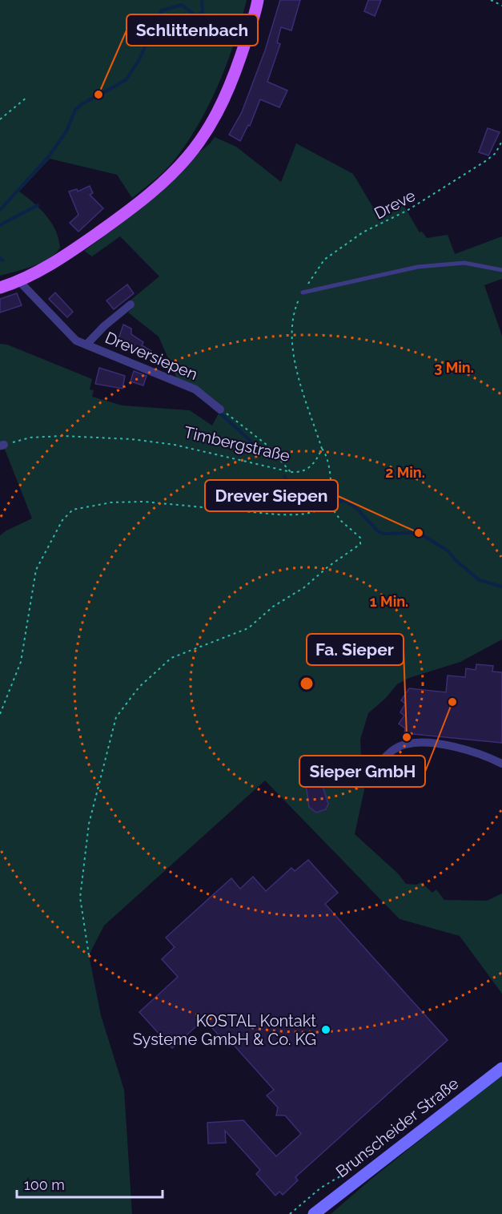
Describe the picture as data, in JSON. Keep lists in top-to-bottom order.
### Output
{
  "streets": {
    "main road": ["Brunscheider Straße"],
    "street": ["Dreversiepen"],
    "path": ["Dreve", "Timbergstraße"]
  },
  "places": [
    "Schlittenbach",
    "Drever Siepen",
    "Sieper GmbH",
    "Fa. Sieper",
    "KOSTAL Kontakt Systeme GmbH & Co. KG"
  ],
  "scale_bar": "100 m",
  "rings": ["3 Min.", "2 Min.", "1 Min."]
}
